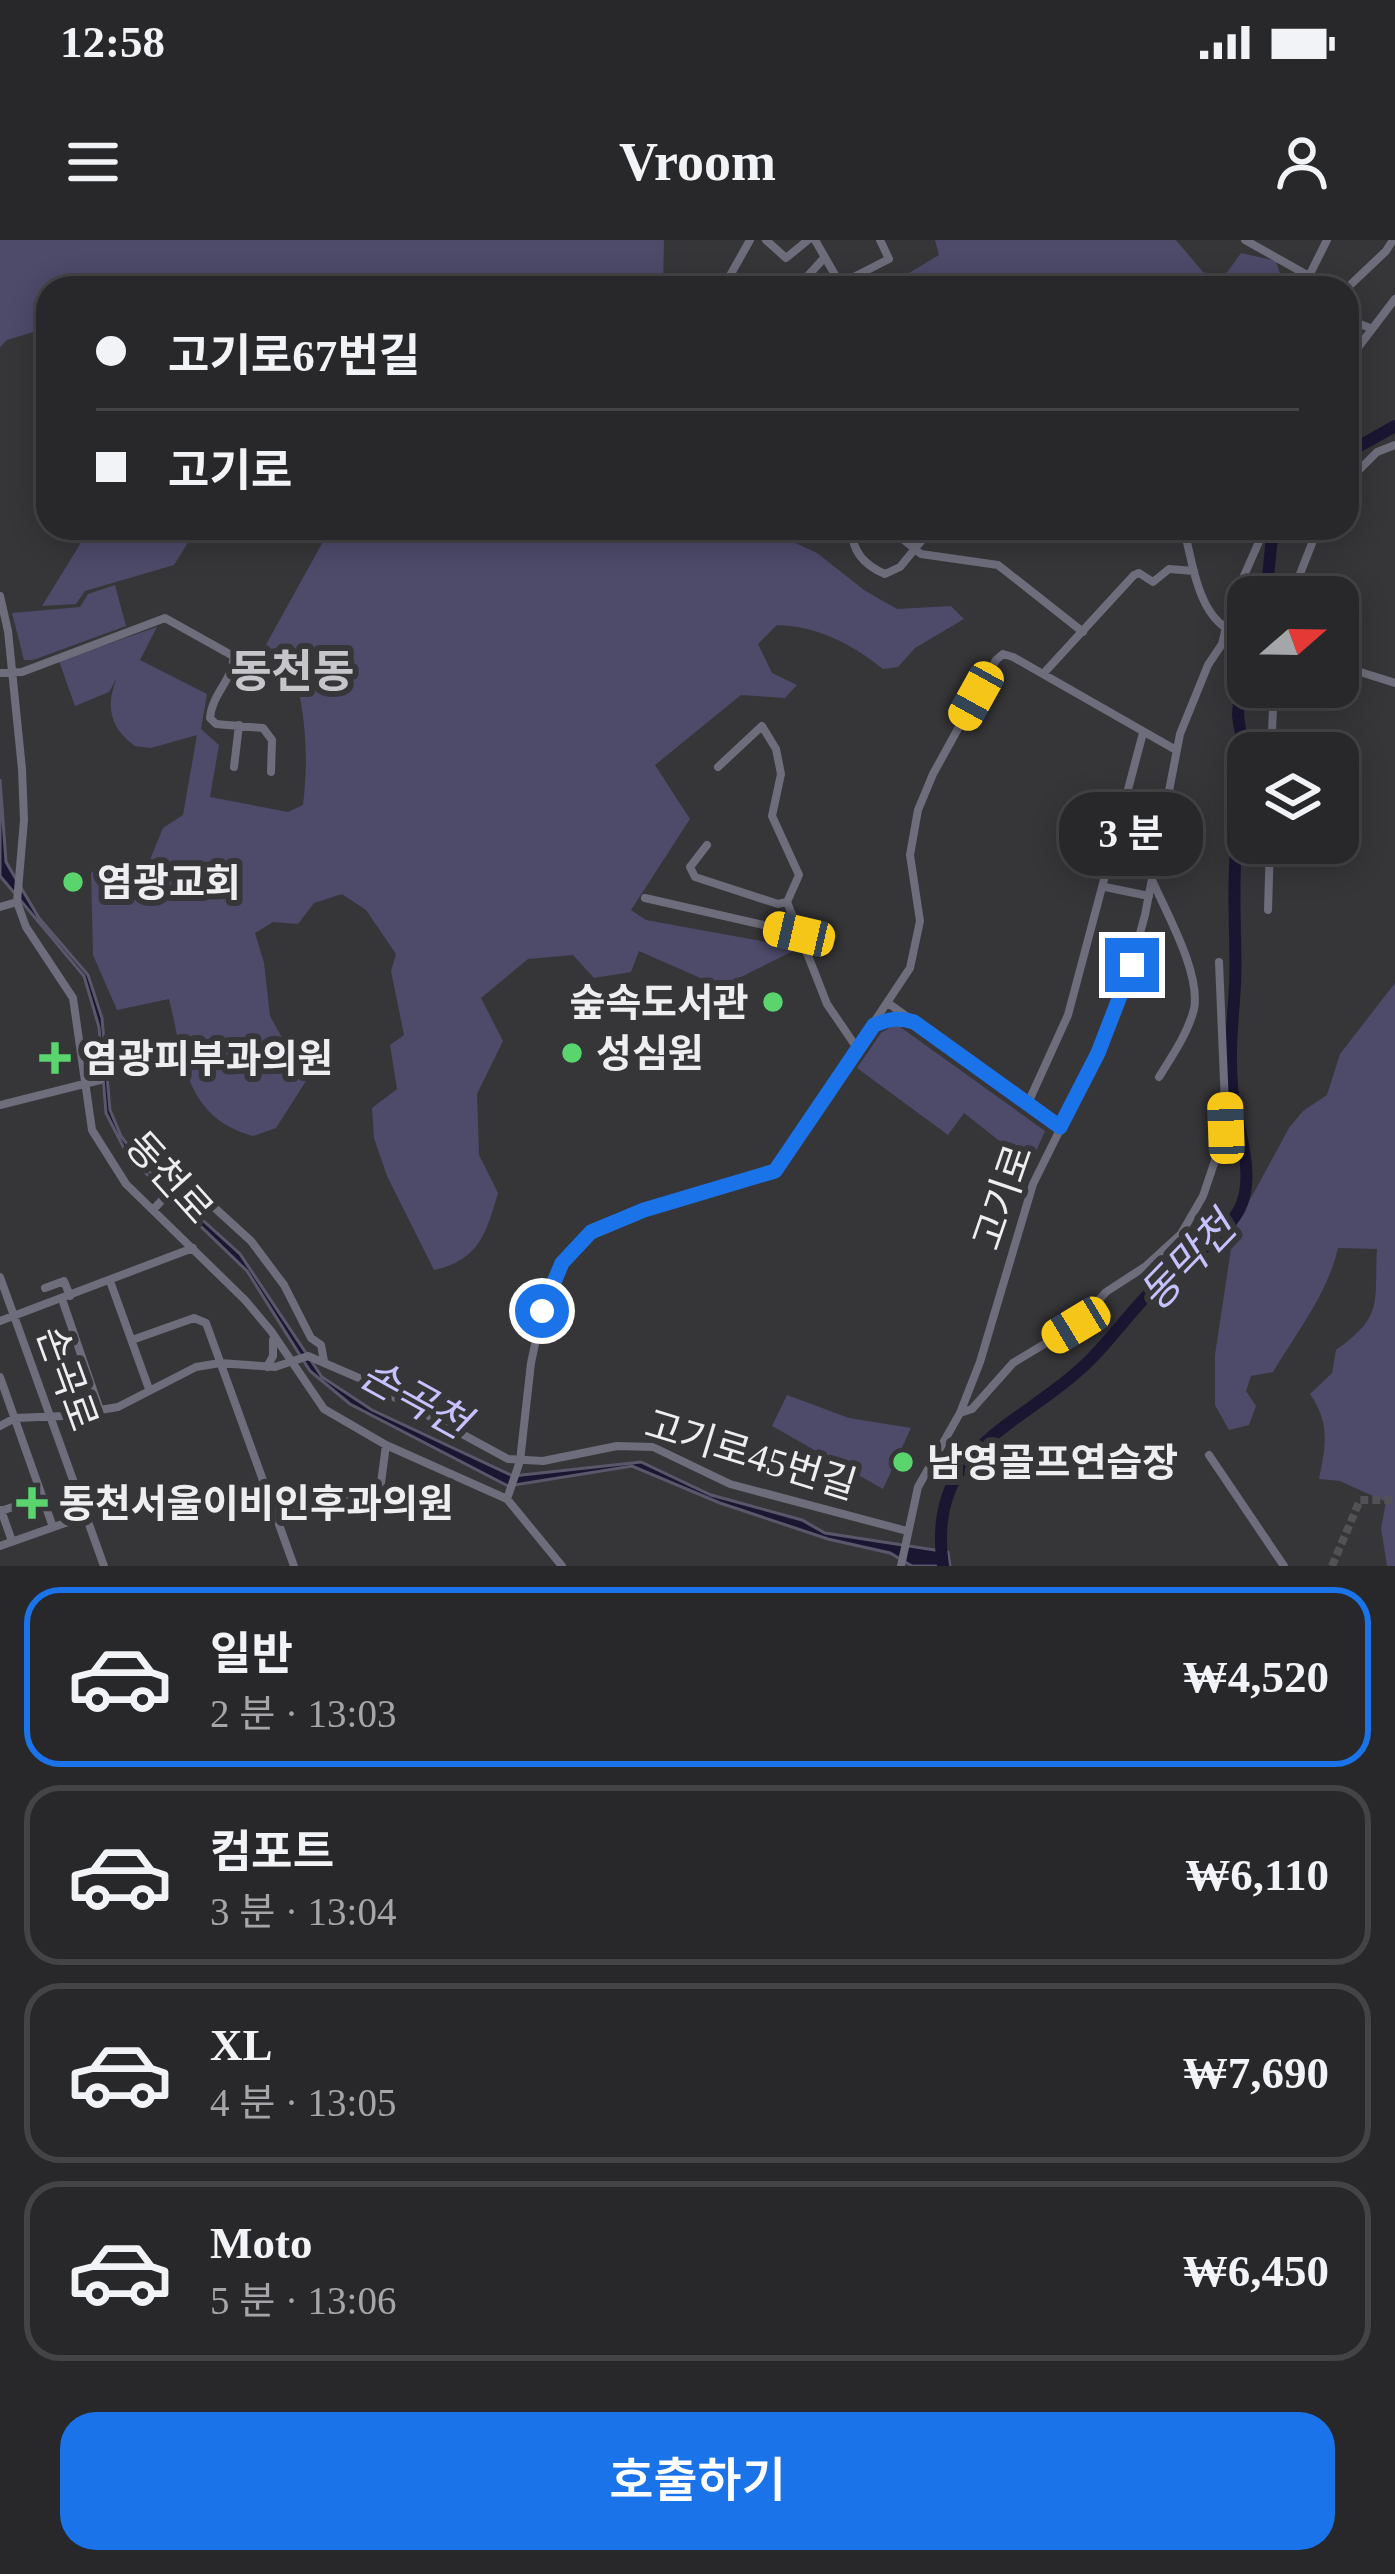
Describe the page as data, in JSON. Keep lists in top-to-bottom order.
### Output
{
  "streets": {
    "street": [
      "동천로",
      "고기로",
      "손곡로",
      "고기로45번길"
    ]
  },
  "crossings": [
    ["고기로", "고기로45번길"]
  ],
  "districts": ["동천동"],
  "water": ["동막천", "손곡천"],
  "places": {
    "other": [
      "염광교회",
      "숲속도서관",
      "성심원",
      "남영골프연습장"
    ],
    "health": ["염광피부과의원", "동천서울이비인후과의원"]
  },
  "north": "right",
  "page": {
    "status": "12:58",
    "header": "Vroom",
    "banner": ["고기로67번길", "고기로"],
    "bubble": "3 분",
    "list": [
      {
        "name": "일반",
        "note": "2 분 · 13:03",
        "value": "₩4,520"
      },
      {
        "name": "컴포트",
        "note": "3 분 · 13:04",
        "value": "₩6,110"
      },
      {
        "name": "XL",
        "note": "4 분 · 13:05",
        "value": "₩7,690"
      },
      {
        "name": "Moto",
        "note": "5 분 · 13:06",
        "value": "₩6,450"
      }
    ],
    "buttons": "호출하기"
  }
}
